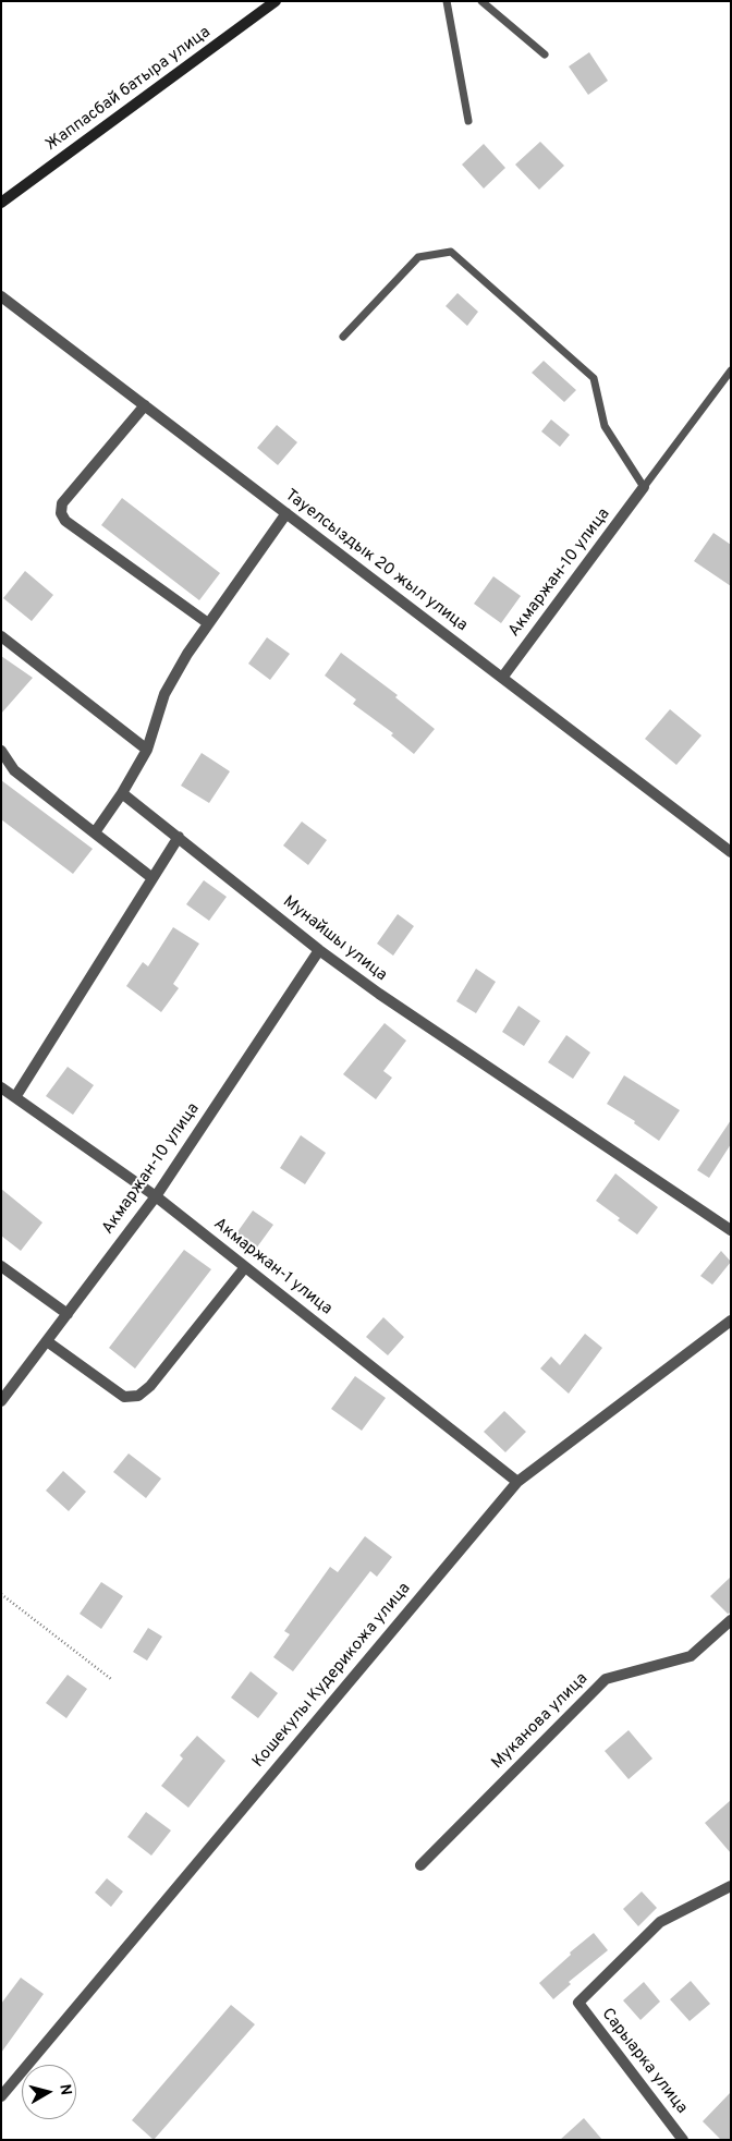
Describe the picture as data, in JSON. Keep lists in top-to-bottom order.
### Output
{
  "streets": {
    "main road": ["Жаппасбай батыра улица"],
    "street": [
      "Тауелсыздык 20 жыл улица",
      "Акмаржан-10 улица",
      "Мунайшы улица",
      "Акмаржан-1 улица",
      "Кошекулы Кудерикожа улица",
      "Муканова улица",
      "Сарыарка улица"
    ]
  },
  "crossings": [
    ["Тауелсыздык 20 жыл улица", "Акмаржан-10 улица"],
    ["Акмаржан-10 улица", "Мунайшы улица"],
    ["Акмаржан-10 улица", "Акмаржан-1 улица"],
    ["Акмаржан-1 улица", "Кошекулы Кудерикожа улица"]
  ],
  "north": "right"
}
